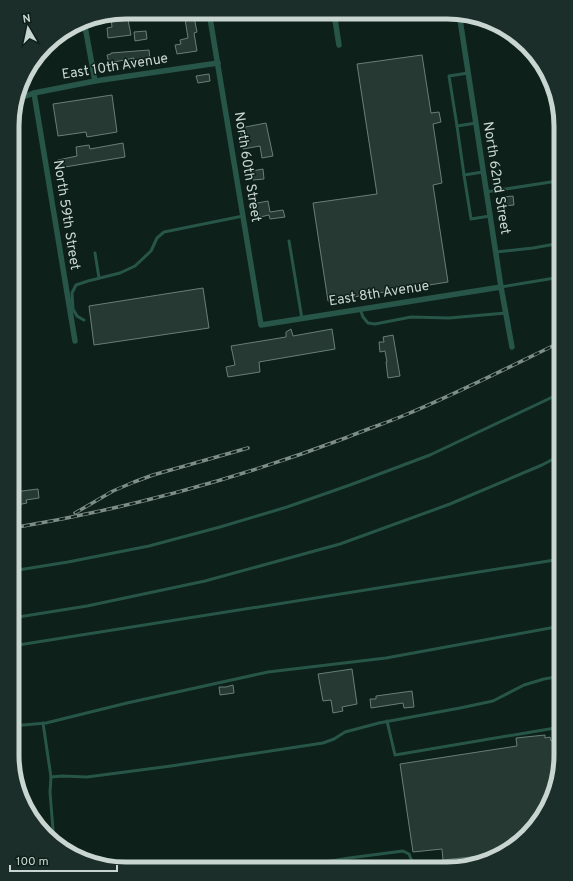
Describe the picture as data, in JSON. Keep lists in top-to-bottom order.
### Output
{
  "streets": {
    "street": [
      "East 10th Avenue",
      "North 60th Street",
      "North 62nd Street",
      "North 59th Street",
      "East 8th Avenue"
    ]
  },
  "crossings": [
    ["East 10th Avenue", "North 60th Street"],
    ["East 10th Avenue", "North 59th Street"],
    ["North 60th Street", "East 8th Avenue"],
    ["North 62nd Street", "East 8th Avenue"]
  ],
  "scale_bar": "100 m",
  "north": "top"
}
